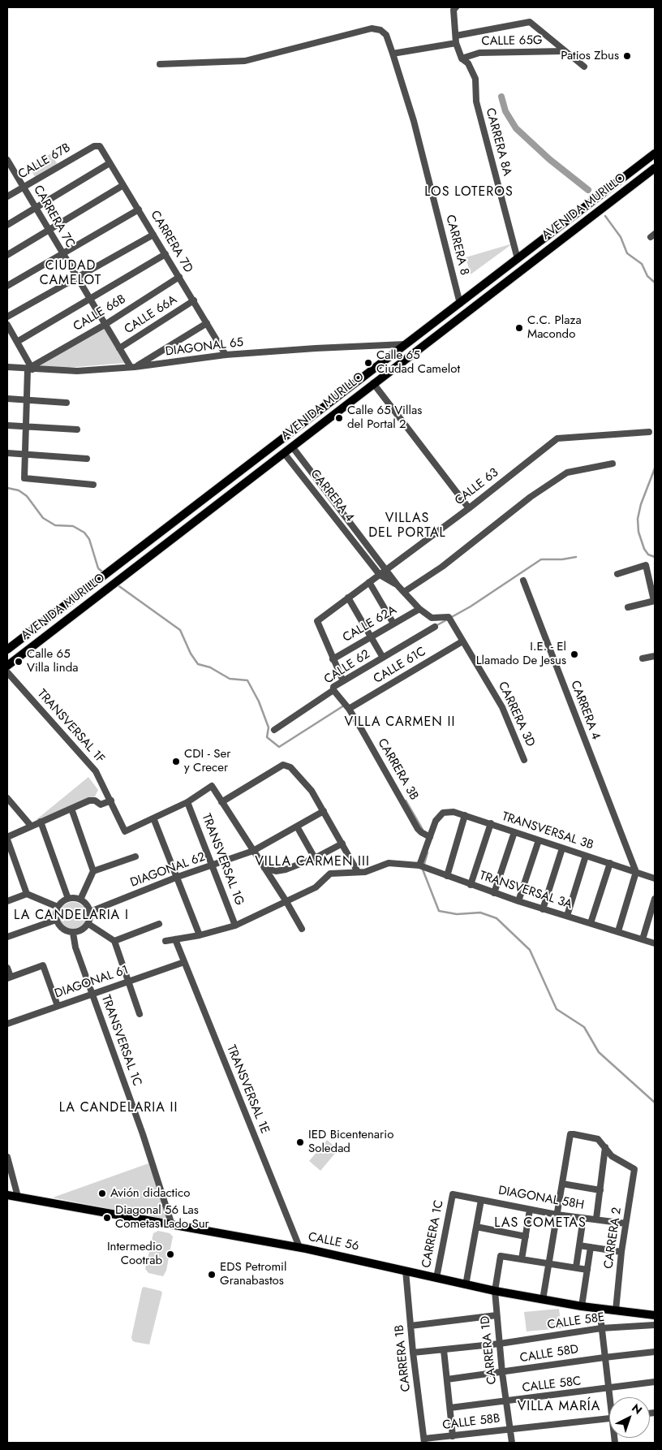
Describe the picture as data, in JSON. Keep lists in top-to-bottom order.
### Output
{
  "streets": {
    "main road": ["AVENIDA MURILLO", "CALLE 56"],
    "street": [
      "CALLE 65G",
      "CARRERA 8A",
      "CALLE 67B",
      "CARRERA 7C",
      "CARRERA 7D",
      "CARRERA 8",
      "CALLE 66B",
      "CALLE 66A",
      "DIAGONAL 65",
      "CALLE 63",
      "CARRERA 4",
      "CALLE 62A",
      "CALLE 61C",
      "CALLE 62",
      "CARRERA 3D",
      "TRANSVERSAL 1F",
      "CARRERA 3B",
      "TRANSVERSAL 3B",
      "TRANSVERSAL 1G",
      "DIAGONAL 62",
      "TRANSVERSAL 3A",
      "DIAGONAL 61",
      "TRANSVERSAL 1C",
      "TRANSVERSAL 1E",
      "DIAGONAL 58H",
      "CARRERA 1C",
      "CARRERA 2",
      "CALLE 58E",
      "CARRERA 1D",
      "CALLE 58D",
      "CARRERA 1B",
      "CALLE 58C",
      "CALLE 58B"
    ]
  },
  "crossings": [
    ["CALLE 65G", "CARRERA 8A"],
    ["CARRERA 8A", "AVENIDA MURILLO"],
    ["CALLE 67B", "CARRERA 7C"],
    ["CALLE 67B", "CARRERA 7D"],
    ["AVENIDA MURILLO", "CARRERA 8"],
    ["AVENIDA MURILLO", "DIAGONAL 65"],
    ["AVENIDA MURILLO", "CARRERA 4"],
    ["CARRERA 7C", "CALLE 66B"],
    ["CARRERA 7C", "CALLE 66A"],
    ["CARRERA 7C", "DIAGONAL 65"],
    ["CARRERA 7D", "CALLE 66B"],
    ["CARRERA 7D", "CALLE 66A"],
    ["CARRERA 7D", "DIAGONAL 65"],
    ["CALLE 66B", "DIAGONAL 65"],
    ["CALLE 63", "CARRERA 4"],
    ["CALLE 63", "CALLE 62A"],
    ["CARRERA 4", "CALLE 62A"],
    ["CARRERA 4", "CARRERA 3D"],
    ["CARRERA 4", "TRANSVERSAL 3B"],
    ["CALLE 61C", "CARRERA 3D"],
    ["CALLE 61C", "CARRERA 3B"],
    ["CALLE 62", "CARRERA 3B"],
    ["CARRERA 3B", "TRANSVERSAL 3B"],
    ["TRANSVERSAL 1G", "DIAGONAL 62"],
    ["DIAGONAL 62", "TRANSVERSAL 1C"],
    ["DIAGONAL 61", "TRANSVERSAL 1C"],
    ["DIAGONAL 61", "TRANSVERSAL 1E"],
    ["TRANSVERSAL 1C", "CALLE 56"],
    ["TRANSVERSAL 1E", "CALLE 56"],
    ["DIAGONAL 58H", "CARRERA 1C"],
    ["DIAGONAL 58H", "CARRERA 2"],
    ["CARRERA 1C", "CALLE 56"],
    ["CARRERA 2", "CALLE 56"],
    ["CALLE 56", "CARRERA 1D"],
    ["CALLE 56", "CARRERA 1B"],
    ["CALLE 58E", "CARRERA 1D"],
    ["CARRERA 1D", "CALLE 58D"],
    ["CARRERA 1D", "CALLE 58C"],
    ["CARRERA 1D", "CALLE 58B"],
    ["CARRERA 1B", "CALLE 58B"]
  ],
  "districts": [
    "LOS LOTEROS",
    "CIUDAD CAMELOT",
    "VILLAS DEL PORTAL",
    "VILLA CARMEN II",
    "VILLA CARMEN III",
    "LA CANDELARIA I",
    "LA CANDELARIA II",
    "LAS COMETAS",
    "VILLA MARÍA"
  ],
  "places": [
    "Patios Zbus",
    "C.C. Plaza Macondo",
    "Calle 65 Ciudad Camelot",
    "Calle 65 Villas del Portal 2",
    "I.E. - El Llamado De Jesus",
    "Calle 65 Villa linda",
    "CDI - Ser y Crecer",
    "IED Bicentenario Soledad",
    "Avión didactico",
    "Diagonal 56 Las Cometas Lado Sur",
    "Intermedio Cootrab",
    "EDS Petromil Granabastos"
  ],
  "north": "top right"
}
